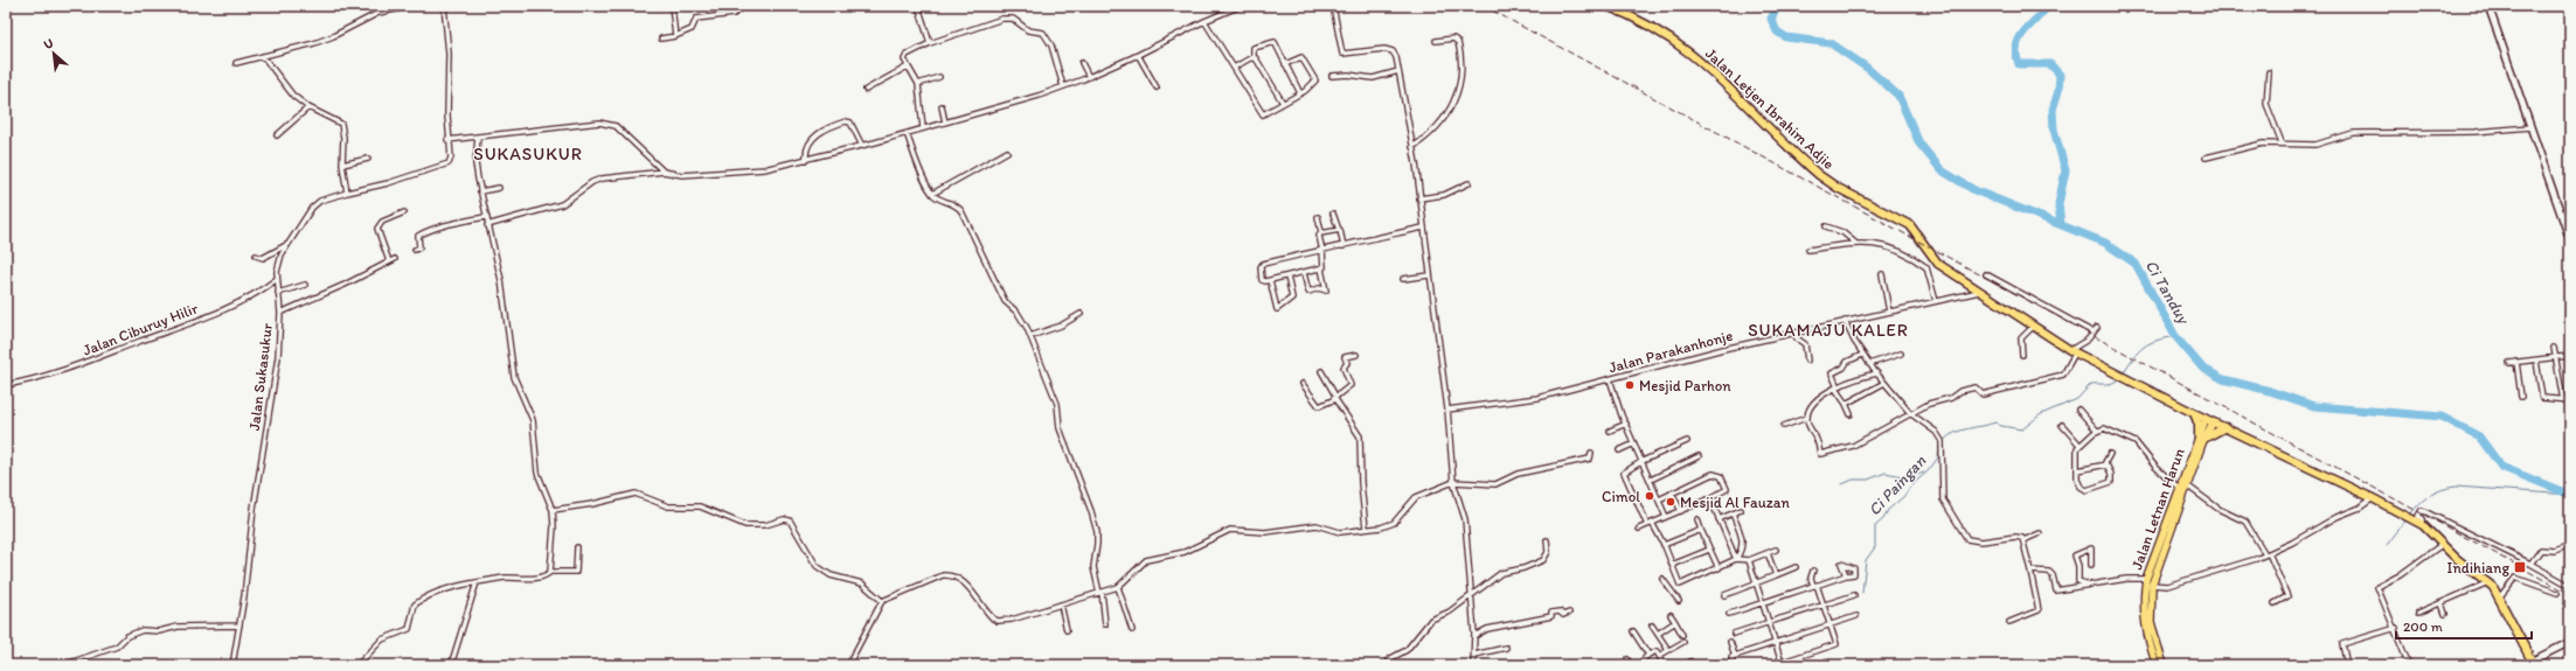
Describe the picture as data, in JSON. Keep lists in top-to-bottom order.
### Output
{
  "streets": {
    "highway": ["Jalan Letjen Ibrahim Adjie"],
    "main road": ["Jalan Letnan Harun"],
    "street": ["Jalan Ciburuy Hilir", "Jalan Parakanhonje", "Jalan Sukasukur"]
  },
  "crossings": [
    ["Jalan Letjen Ibrahim Adjie", "Jalan Parakanhonje"],
    ["Jalan Letjen Ibrahim Adjie", "Jalan Letnan Harun"],
    ["Jalan Ciburuy Hilir", "Jalan Sukasukur"]
  ],
  "districts": ["SUKASUKUR", "SUKAMAJU KALER"],
  "water": ["Ci Tanduy", "Ci Paingan"],
  "places": {
    "other": ["Mesjid Parhon", "Cimol", "Mesjid Al Fauzan"],
    "transit": ["Indihiang"]
  },
  "scale_bar": "200 m",
  "north": "top left"
}
